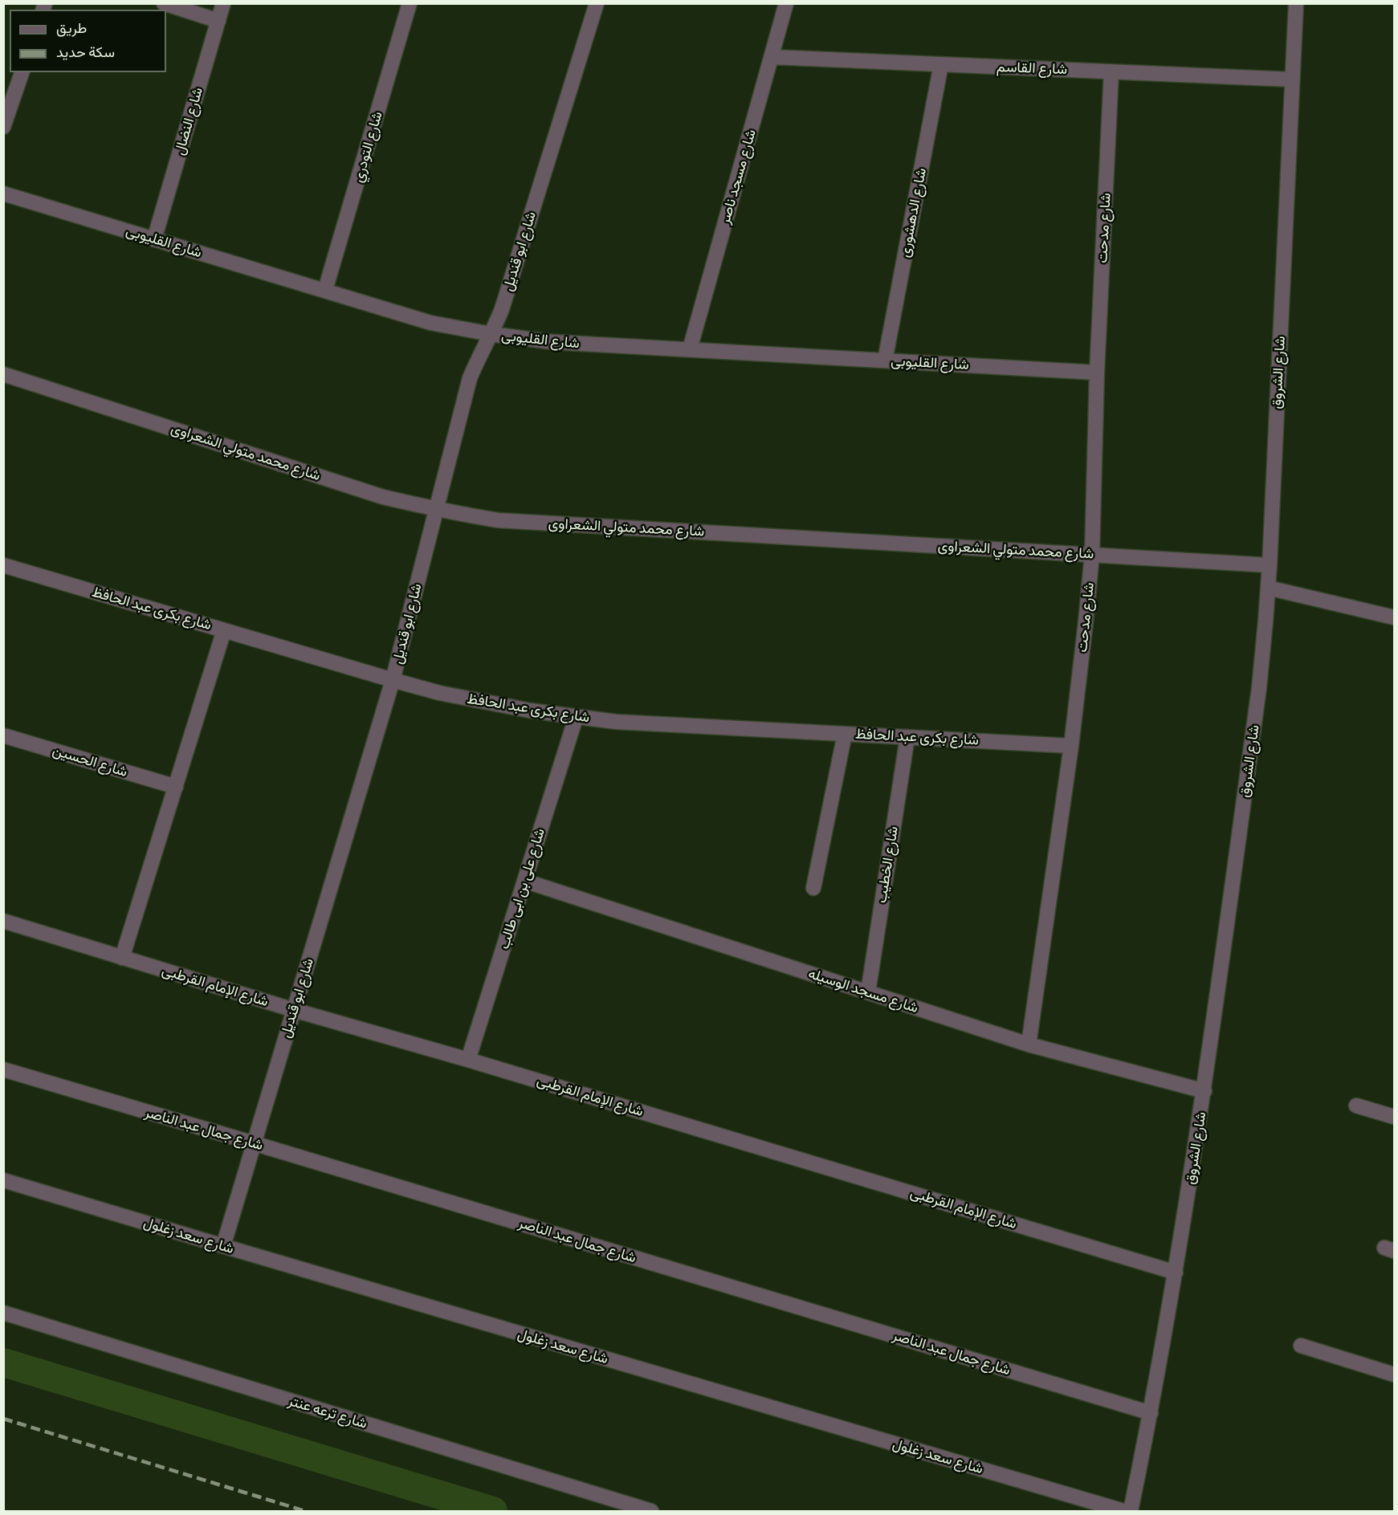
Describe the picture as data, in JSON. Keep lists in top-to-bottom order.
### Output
{
  "streets": {
    "street": [
      "شارع القاسم",
      "شارع النضال",
      "شارع التودري",
      "شارع مسجد ناصر",
      "شارع الدهشورى",
      "شارع مدحت",
      "شارع القليوبى",
      "شارع ابو قنديل",
      "شارع الشروق",
      "شارع محمد متولي الشعراوى",
      "شارع بكرى عبد الحافظ",
      "شارع الحسين",
      "شارع الخطيب",
      "شارع على بن ابى طالب",
      "شارع الإمام القرطبى",
      "شارع مسجد الوسيله",
      "شارع جمال عبد الناصر",
      "شارع سعد زغلول",
      "شارع ترعه عنتر"
    ]
  },
  "crossings": [
    ["شارع القاسم", "شارع مسجد ناصر"],
    ["شارع القاسم", "شارع الدهشورى"],
    ["شارع القاسم", "شارع مدحت"],
    ["شارع القاسم", "شارع الشروق"],
    ["شارع النضال", "شارع القليوبى"],
    ["شارع التودري", "شارع القليوبى"],
    ["شارع مسجد ناصر", "شارع القليوبى"],
    ["شارع الدهشورى", "شارع القليوبى"],
    ["شارع مدحت", "شارع القليوبى"],
    ["شارع مدحت", "شارع محمد متولي الشعراوى"],
    ["شارع مدحت", "شارع بكرى عبد الحافظ"],
    ["شارع مدحت", "شارع مسجد الوسيله"],
    ["شارع القليوبى", "شارع ابو قنديل"],
    ["شارع ابو قنديل", "شارع محمد متولي الشعراوى"],
    ["شارع ابو قنديل", "شارع بكرى عبد الحافظ"],
    ["شارع ابو قنديل", "شارع الإمام القرطبى"],
    ["شارع ابو قنديل", "شارع جمال عبد الناصر"],
    ["شارع ابو قنديل", "شارع سعد زغلول"],
    ["شارع الشروق", "شارع محمد متولي الشعراوى"],
    ["شارع الشروق", "شارع الإمام القرطبى"],
    ["شارع الشروق", "شارع مسجد الوسيله"],
    ["شارع الشروق", "شارع جمال عبد الناصر"],
    ["شارع بكرى عبد الحافظ", "شارع الخطيب"],
    ["شارع بكرى عبد الحافظ", "شارع على بن ابى طالب"],
    ["شارع الخطيب", "شارع مسجد الوسيله"],
    ["شارع على بن ابى طالب", "شارع الإمام القرطبى"],
    ["شارع على بن ابى طالب", "شارع مسجد الوسيله"]
  ],
  "legend": ["طريق", "سكة حديد"]
}
